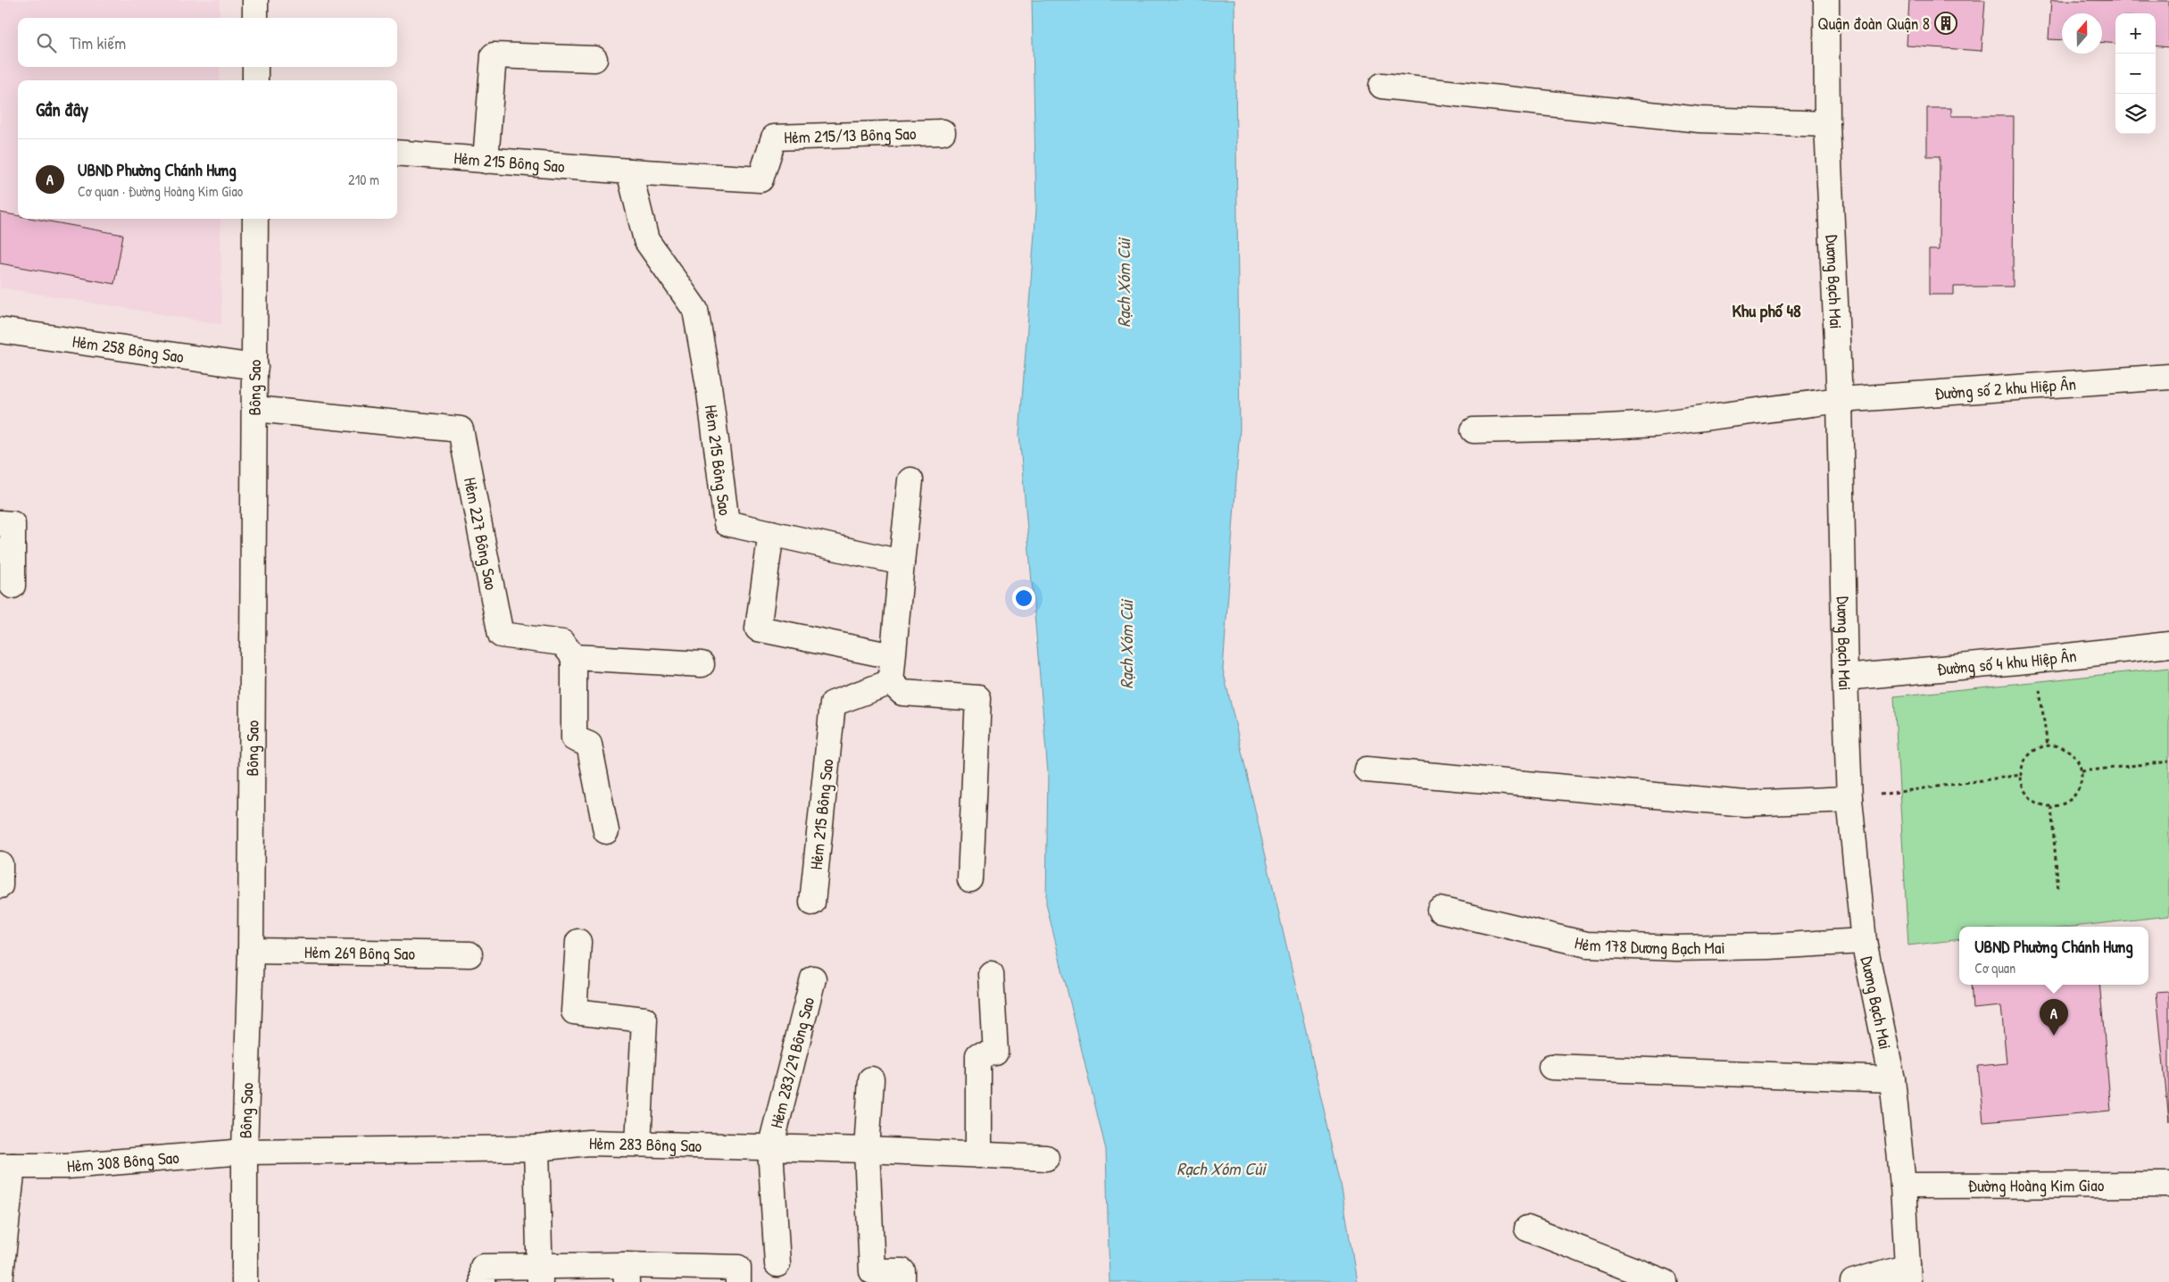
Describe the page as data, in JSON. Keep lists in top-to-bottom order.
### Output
{
  "streets": {
    "street": [
      "Hẻm 215/13 Bông Sao",
      "Hẻm 215 Bông Sao",
      "Dương Bạch Mai",
      "Hẻm 258 Bông Sao",
      "Bông Sao",
      "Đường số 2 khu Hiệp Ân",
      "Hẻm 227 Bông Sao",
      "Đường số 4 khu Hiệp Ân",
      "Hẻm 178 Dương Bạch Mai",
      "Hẻm 269 Bông Sao",
      "Hẻm 283/29 Bông Sao",
      "Hẻm 283 Bông Sao",
      "Hẻm 308 Bông Sao",
      "Đường Hoàng Kim Giao"
    ]
  },
  "crossings": [
    ["Hẻm 215/13 Bông Sao", "Hẻm 215 Bông Sao"],
    ["Dương Bạch Mai", "Đường số 2 khu Hiệp Ân"],
    ["Dương Bạch Mai", "Đường số 4 khu Hiệp Ân"],
    ["Dương Bạch Mai", "Hẻm 178 Dương Bạch Mai"],
    ["Dương Bạch Mai", "Đường Hoàng Kim Giao"],
    ["Hẻm 258 Bông Sao", "Bông Sao"],
    ["Bông Sao", "Hẻm 227 Bông Sao"],
    ["Bông Sao", "Hẻm 269 Bông Sao"],
    ["Bông Sao", "Hẻm 283 Bông Sao"],
    ["Bông Sao", "Hẻm 308 Bông Sao"],
    ["Hẻm 283/29 Bông Sao", "Hẻm 283 Bông Sao"],
    ["Hẻm 283 Bông Sao", "Hẻm 308 Bông Sao"]
  ],
  "districts": ["Khu phố 48"],
  "water": ["Rạch Xóm Củi"],
  "places": {
    "building": ["Quận đoàn Quận 8"]
  },
  "north": "top",
  "page": {
    "map_buttons": ["+", "−"],
    "search": "Tìm kiếm",
    "heading": "Gần đây",
    "list": [
      {
        "mark": "A",
        "name": "UBND Phường Chánh Hưng",
        "note": "Cơ quan · Đường Hoàng Kim Giao",
        "value": "210 m"
      }
    ],
    "popup": ["UBND Phường Chánh Hưng", "Cơ quan"],
    "pins": "A"
  }
}
